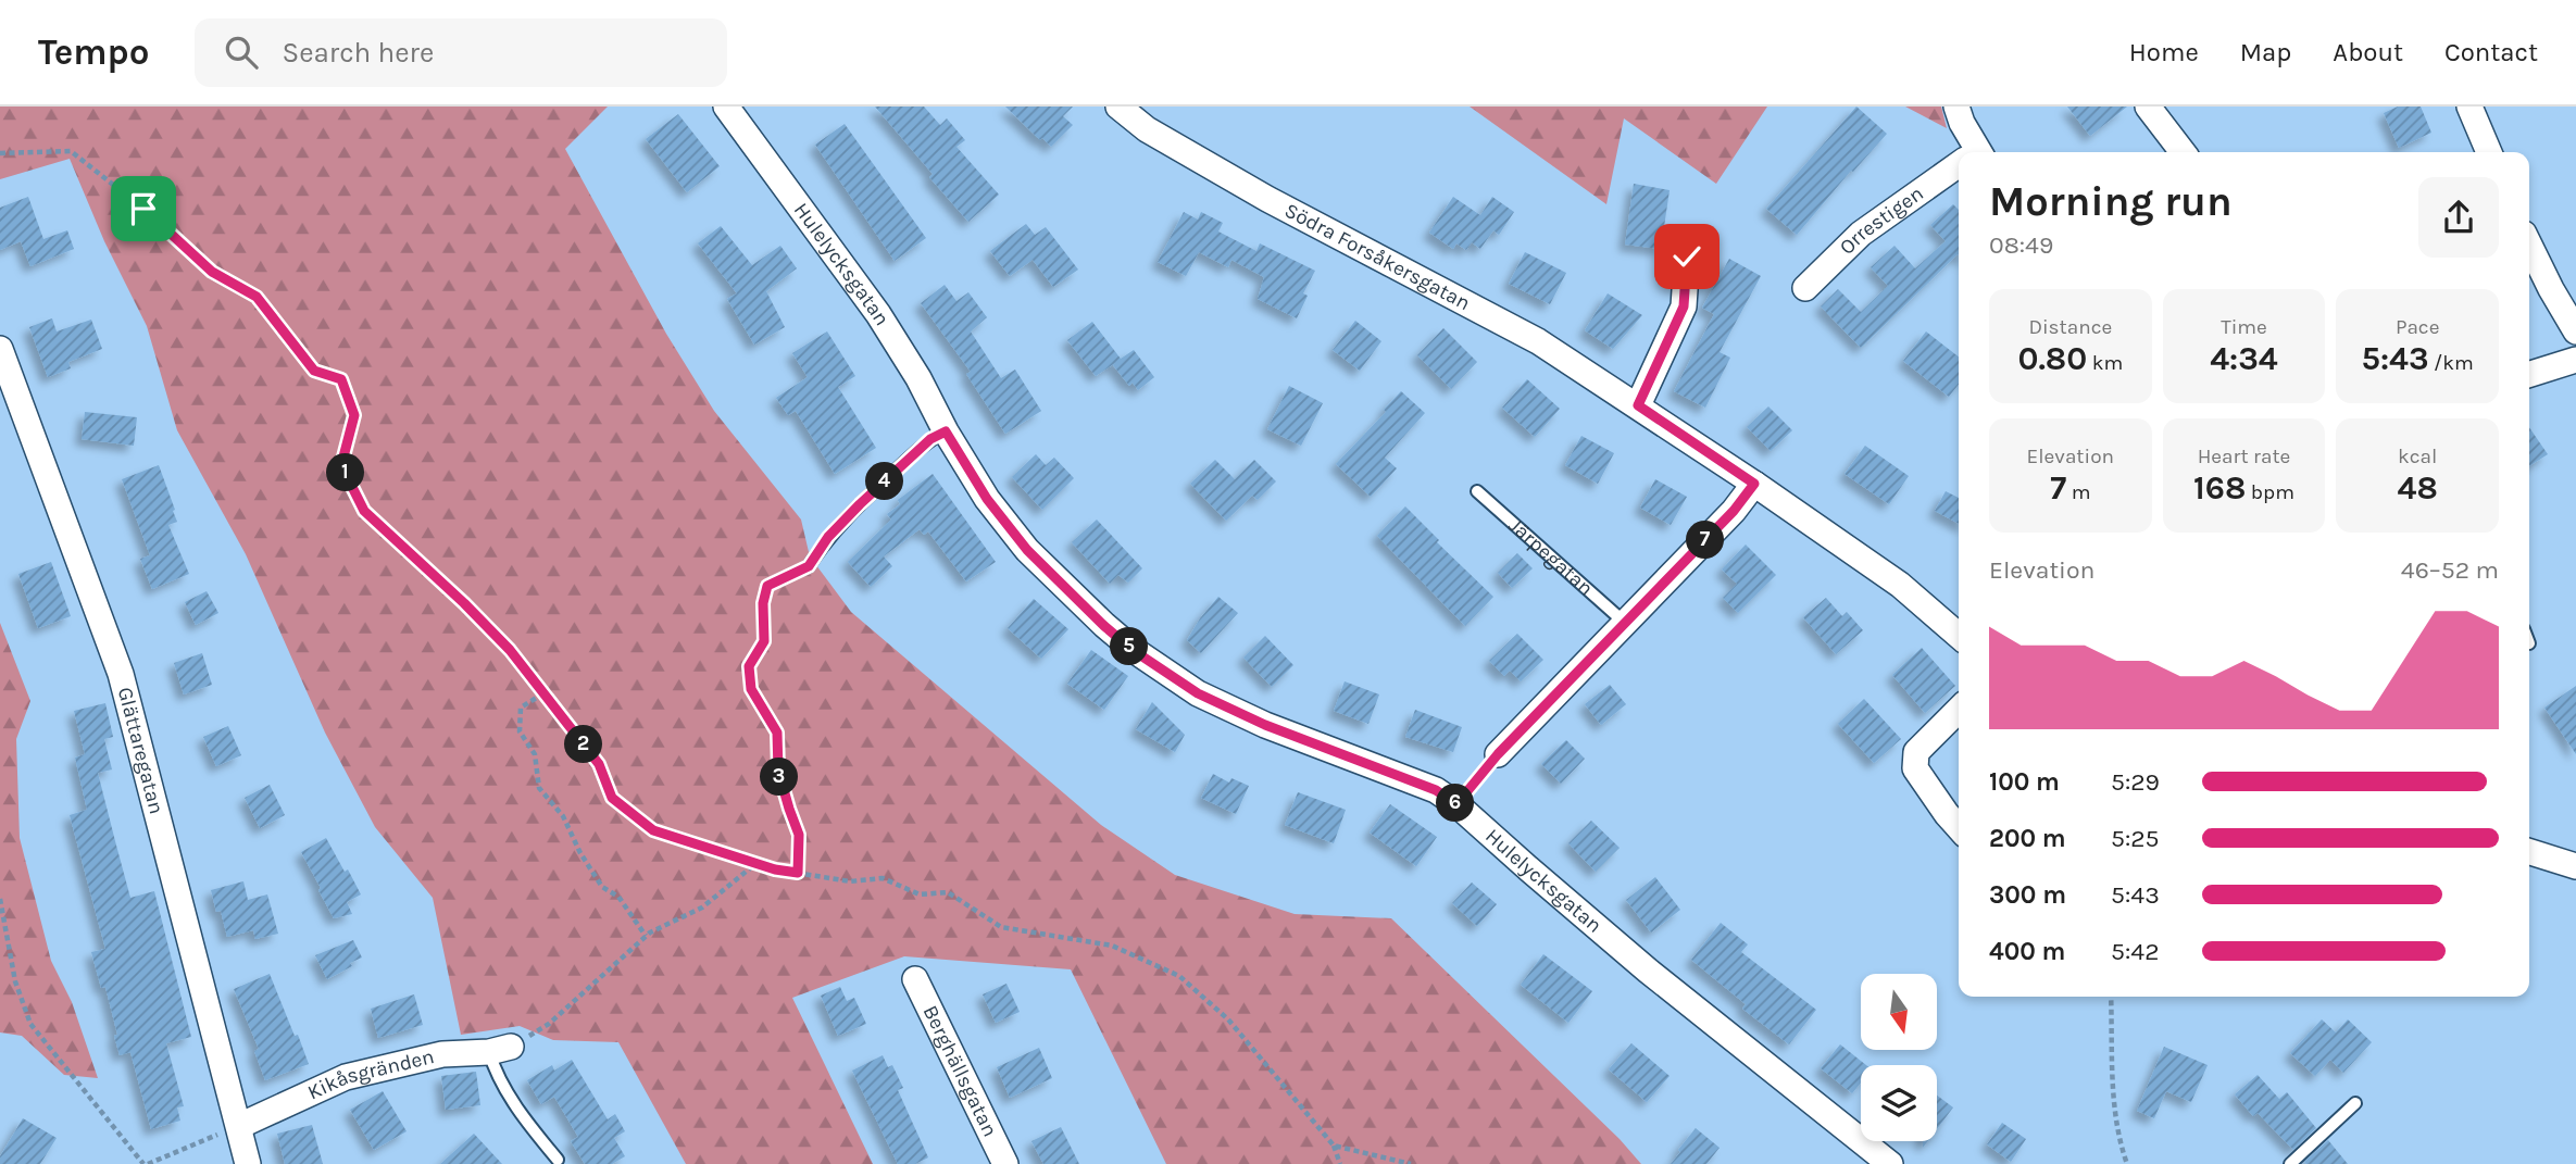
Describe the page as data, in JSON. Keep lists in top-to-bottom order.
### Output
{
  "streets": {
    "street": [
      "Orrestigen",
      "Södra Forsåkersgatan",
      "Hulelycksgatan",
      "Glättaregatan",
      "Berghällsgatan",
      "Kikåsgränden"
    ],
    "lane": ["Järpegatan"]
  },
  "crossings": [
    ["Glättaregatan", "Kikåsgränden"]
  ],
  "north": "bottom",
  "page": {
    "header": "Tempo",
    "search": "Search here",
    "nav": [
      "Home",
      "Map",
      "About",
      "Contact"
    ],
    "heading": ["Morning run", "08:49"],
    "stats": [
      ["Distance", "0.80 km"],
      ["Time", "4:34"],
      ["Pace", "5:43 /km"],
      ["Elevation", "7 m"],
      ["Heart rate", "168 bpm"],
      ["kcal", "48"]
    ],
    "pins": [
      "1",
      "4",
      "7",
      "5",
      "2",
      "3",
      "6"
    ],
    "chart": ["Elevation", "46–52 m"],
    "list": [
      {
        "name": "100 m",
        "note": "5:29"
      },
      {
        "name": "200 m",
        "note": "5:25"
      },
      {
        "name": "300 m",
        "note": "5:43"
      },
      {
        "name": "400 m",
        "note": "5:42"
      }
    ]
  }
}
